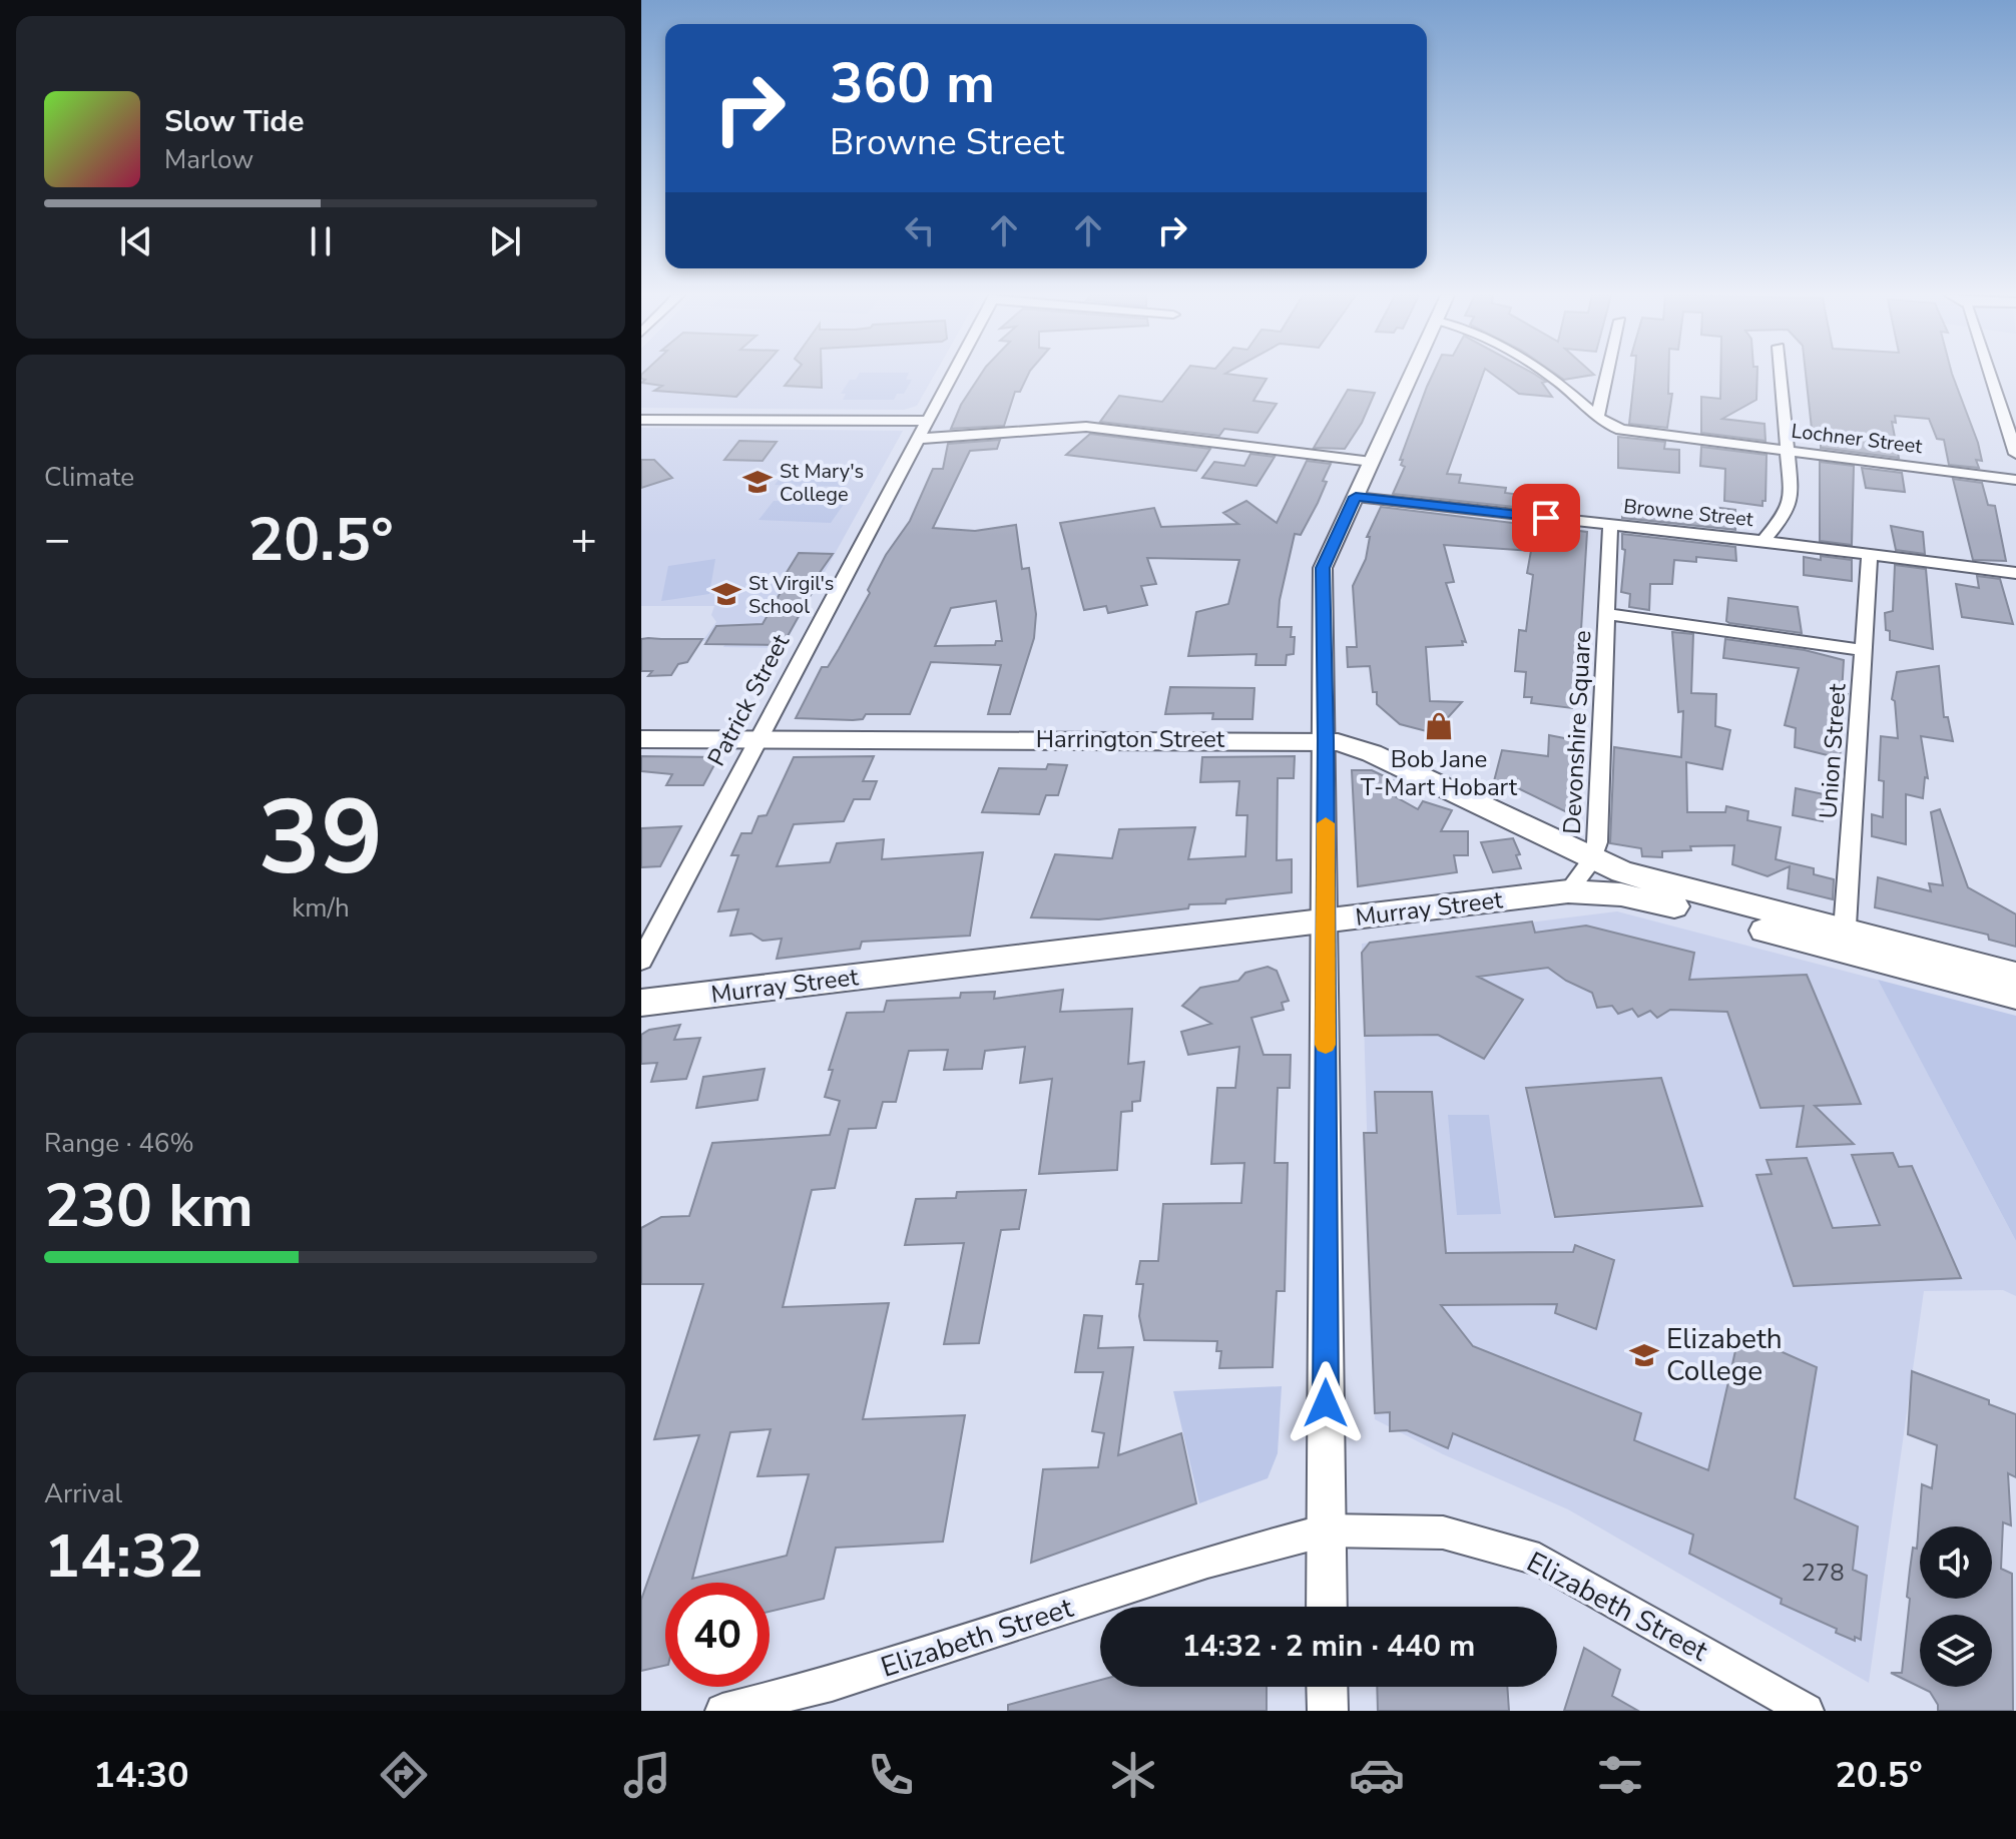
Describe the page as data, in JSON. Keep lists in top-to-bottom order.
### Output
{
  "streets": {
    "main road": ["Harrington Street", "Murray Street"],
    "street": [
      "Lochner Street",
      "Browne Street",
      "Patrick Street",
      "Devonshire Square",
      "Union Street",
      "Elizabeth Street"
    ]
  },
  "crossings": [
    ["Browne Street", "Devonshire Square"],
    ["Browne Street", "Union Street"],
    ["Patrick Street", "Harrington Street"],
    ["Devonshire Square", "Harrington Street"],
    ["Devonshire Square", "Union Street"],
    ["Devonshire Square", "Murray Street"],
    ["Harrington Street", "Murray Street"],
    ["Union Street", "Murray Street"]
  ],
  "places": {
    "school or university": ["St Mary's College", "St Virgil's School", "Elizabeth College"],
    "shop": ["Bob Jane T-Mart Hobart"]
  },
  "house_numbers": ["278"],
  "page": {
    "turn": ["360 m", "Browne Street"],
    "song": ["Slow Tide", "Marlow"],
    "tile": [
      "Climate",
      ["39", "km/h"],
      ["Range · 46%", "230 km"],
      ["Arrival", "14:32"]
    ],
    "heat": ["−", "20.5°", "+"],
    "limit": "40",
    "trip": "14:32 · 2 min · 440 m",
    "tabs": ["14:30", "20.5°"]
  }
}
